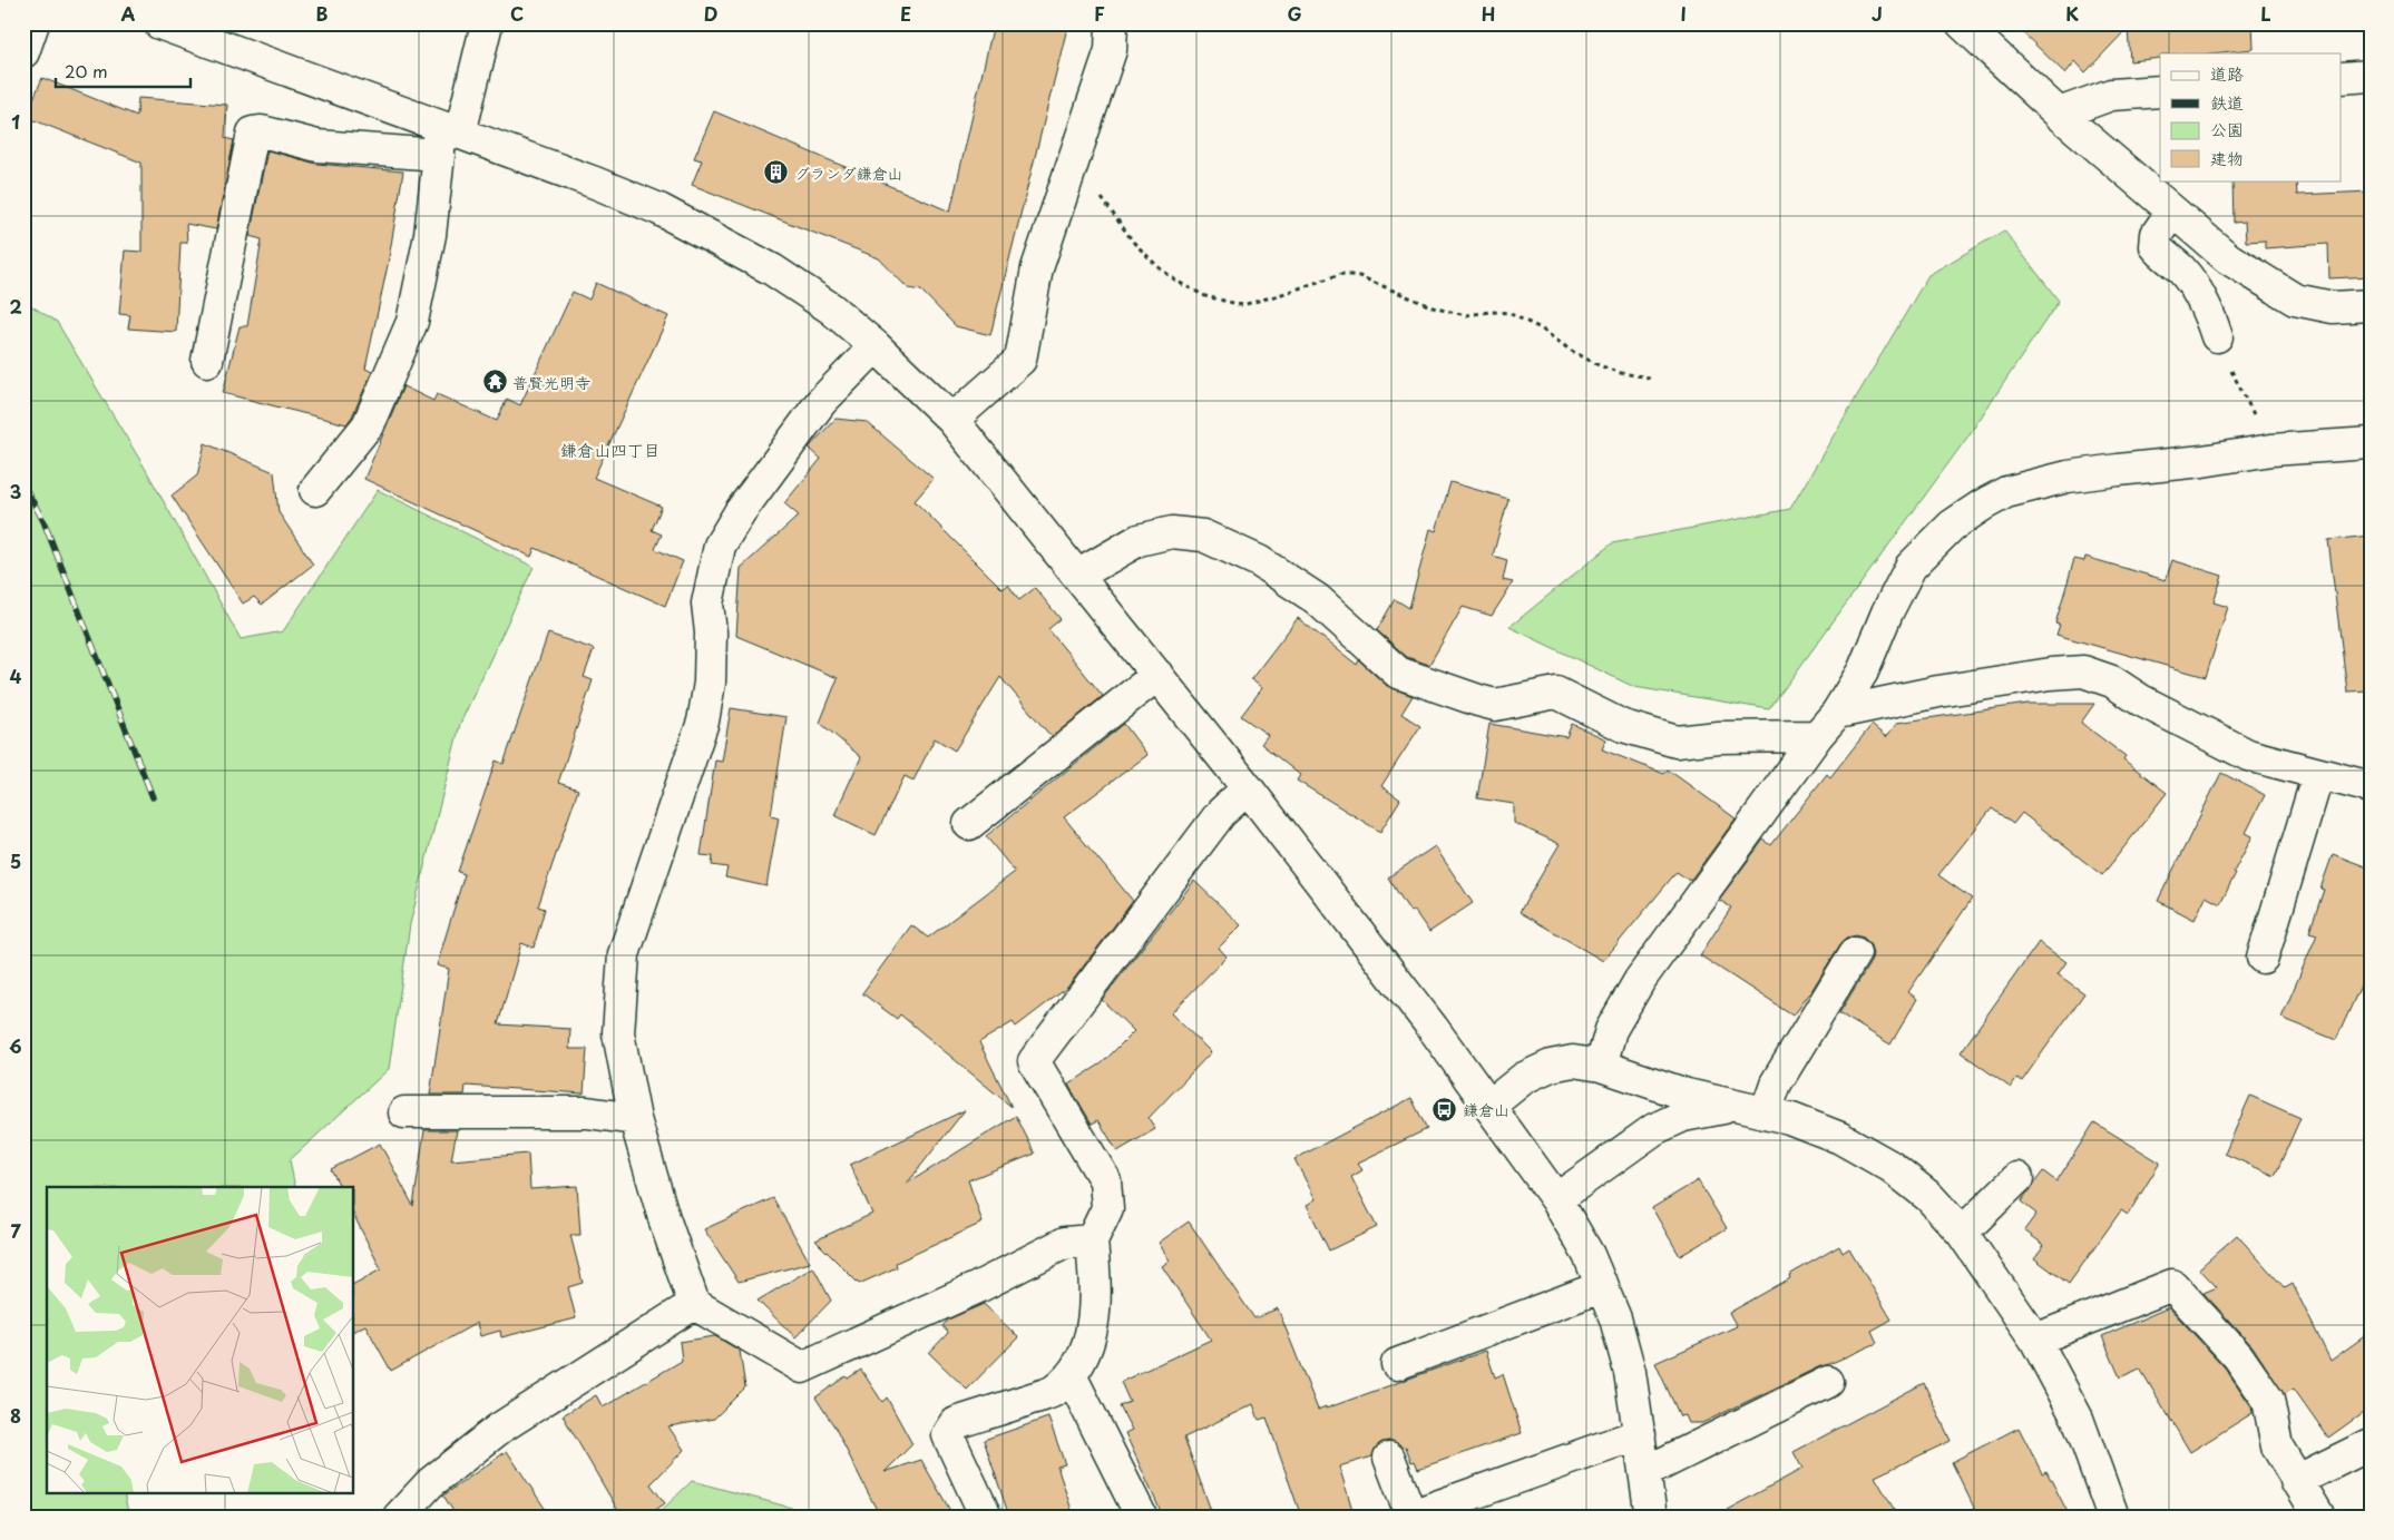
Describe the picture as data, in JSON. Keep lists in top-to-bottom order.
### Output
{
  "districts": ["鎌倉山四丁目"],
  "places": {
    "building": ["グランダ鎌倉山"],
    "temple": ["普賢光明寺"],
    "bus stop": ["鎌倉山"]
  },
  "legend": [
    "道路",
    "鉄道",
    "公園",
    "建物"
  ],
  "scale_bar": "20 m",
  "grid": {
    "columns": [
      "A",
      "B",
      "C",
      "D",
      "E",
      "F",
      "G",
      "H",
      "I",
      "J",
      "K",
      "L"
    ],
    "rows": [
      "1",
      "2",
      "3",
      "4",
      "5",
      "6",
      "7",
      "8"
    ]
  }
}
